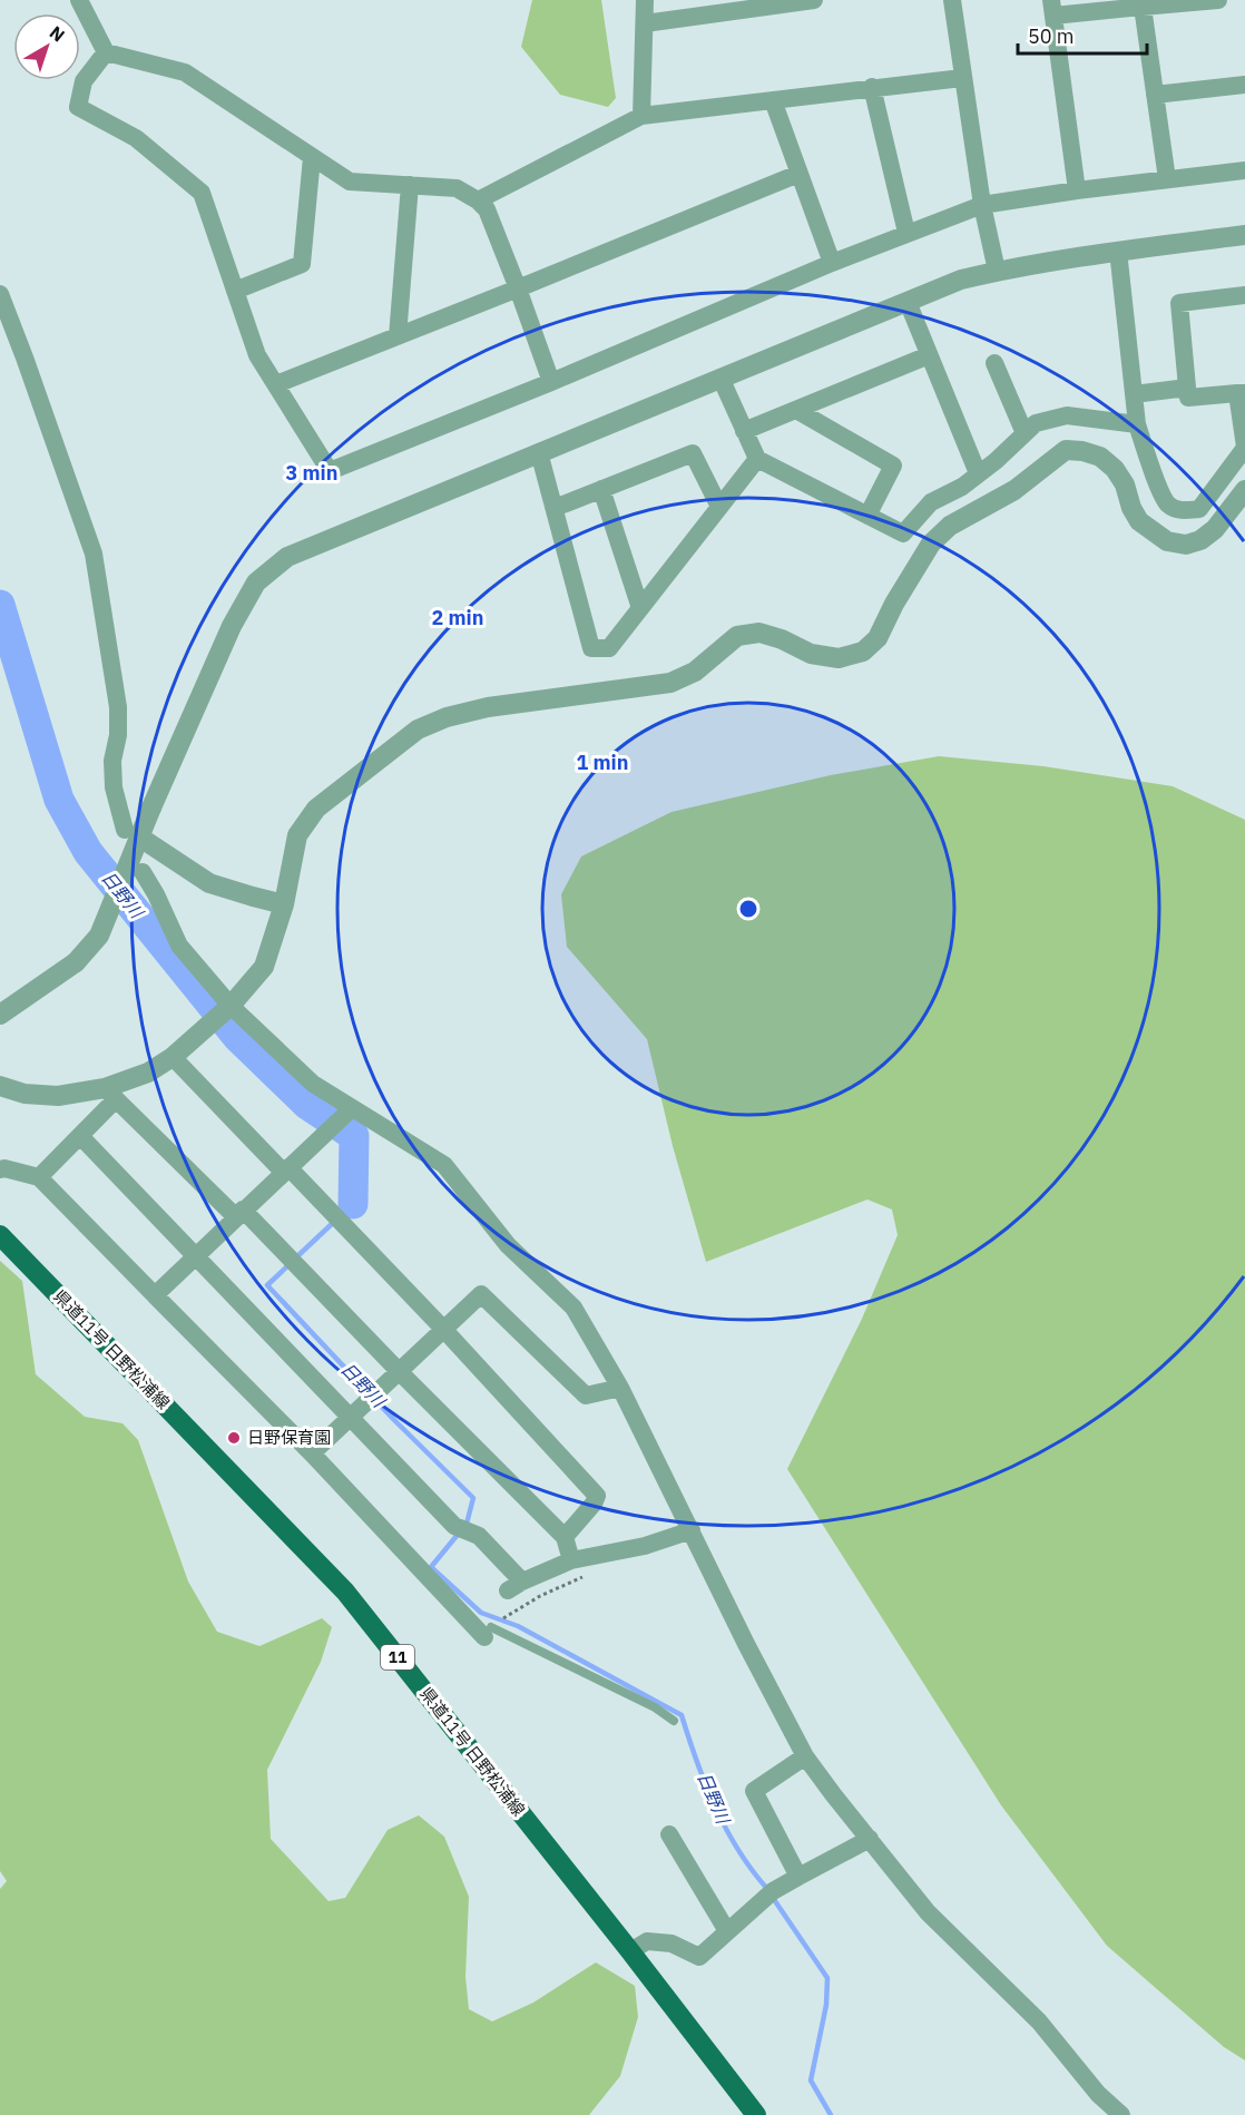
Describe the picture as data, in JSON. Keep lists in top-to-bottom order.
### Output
{
  "streets": {
    "main road": ["県道11号 日野松浦線", "11"]
  },
  "water": ["日野川"],
  "places": ["日野保育園"],
  "scale_bar": "50 m",
  "north": "top right",
  "rings": ["3 min", "2 min", "1 min"]
}
